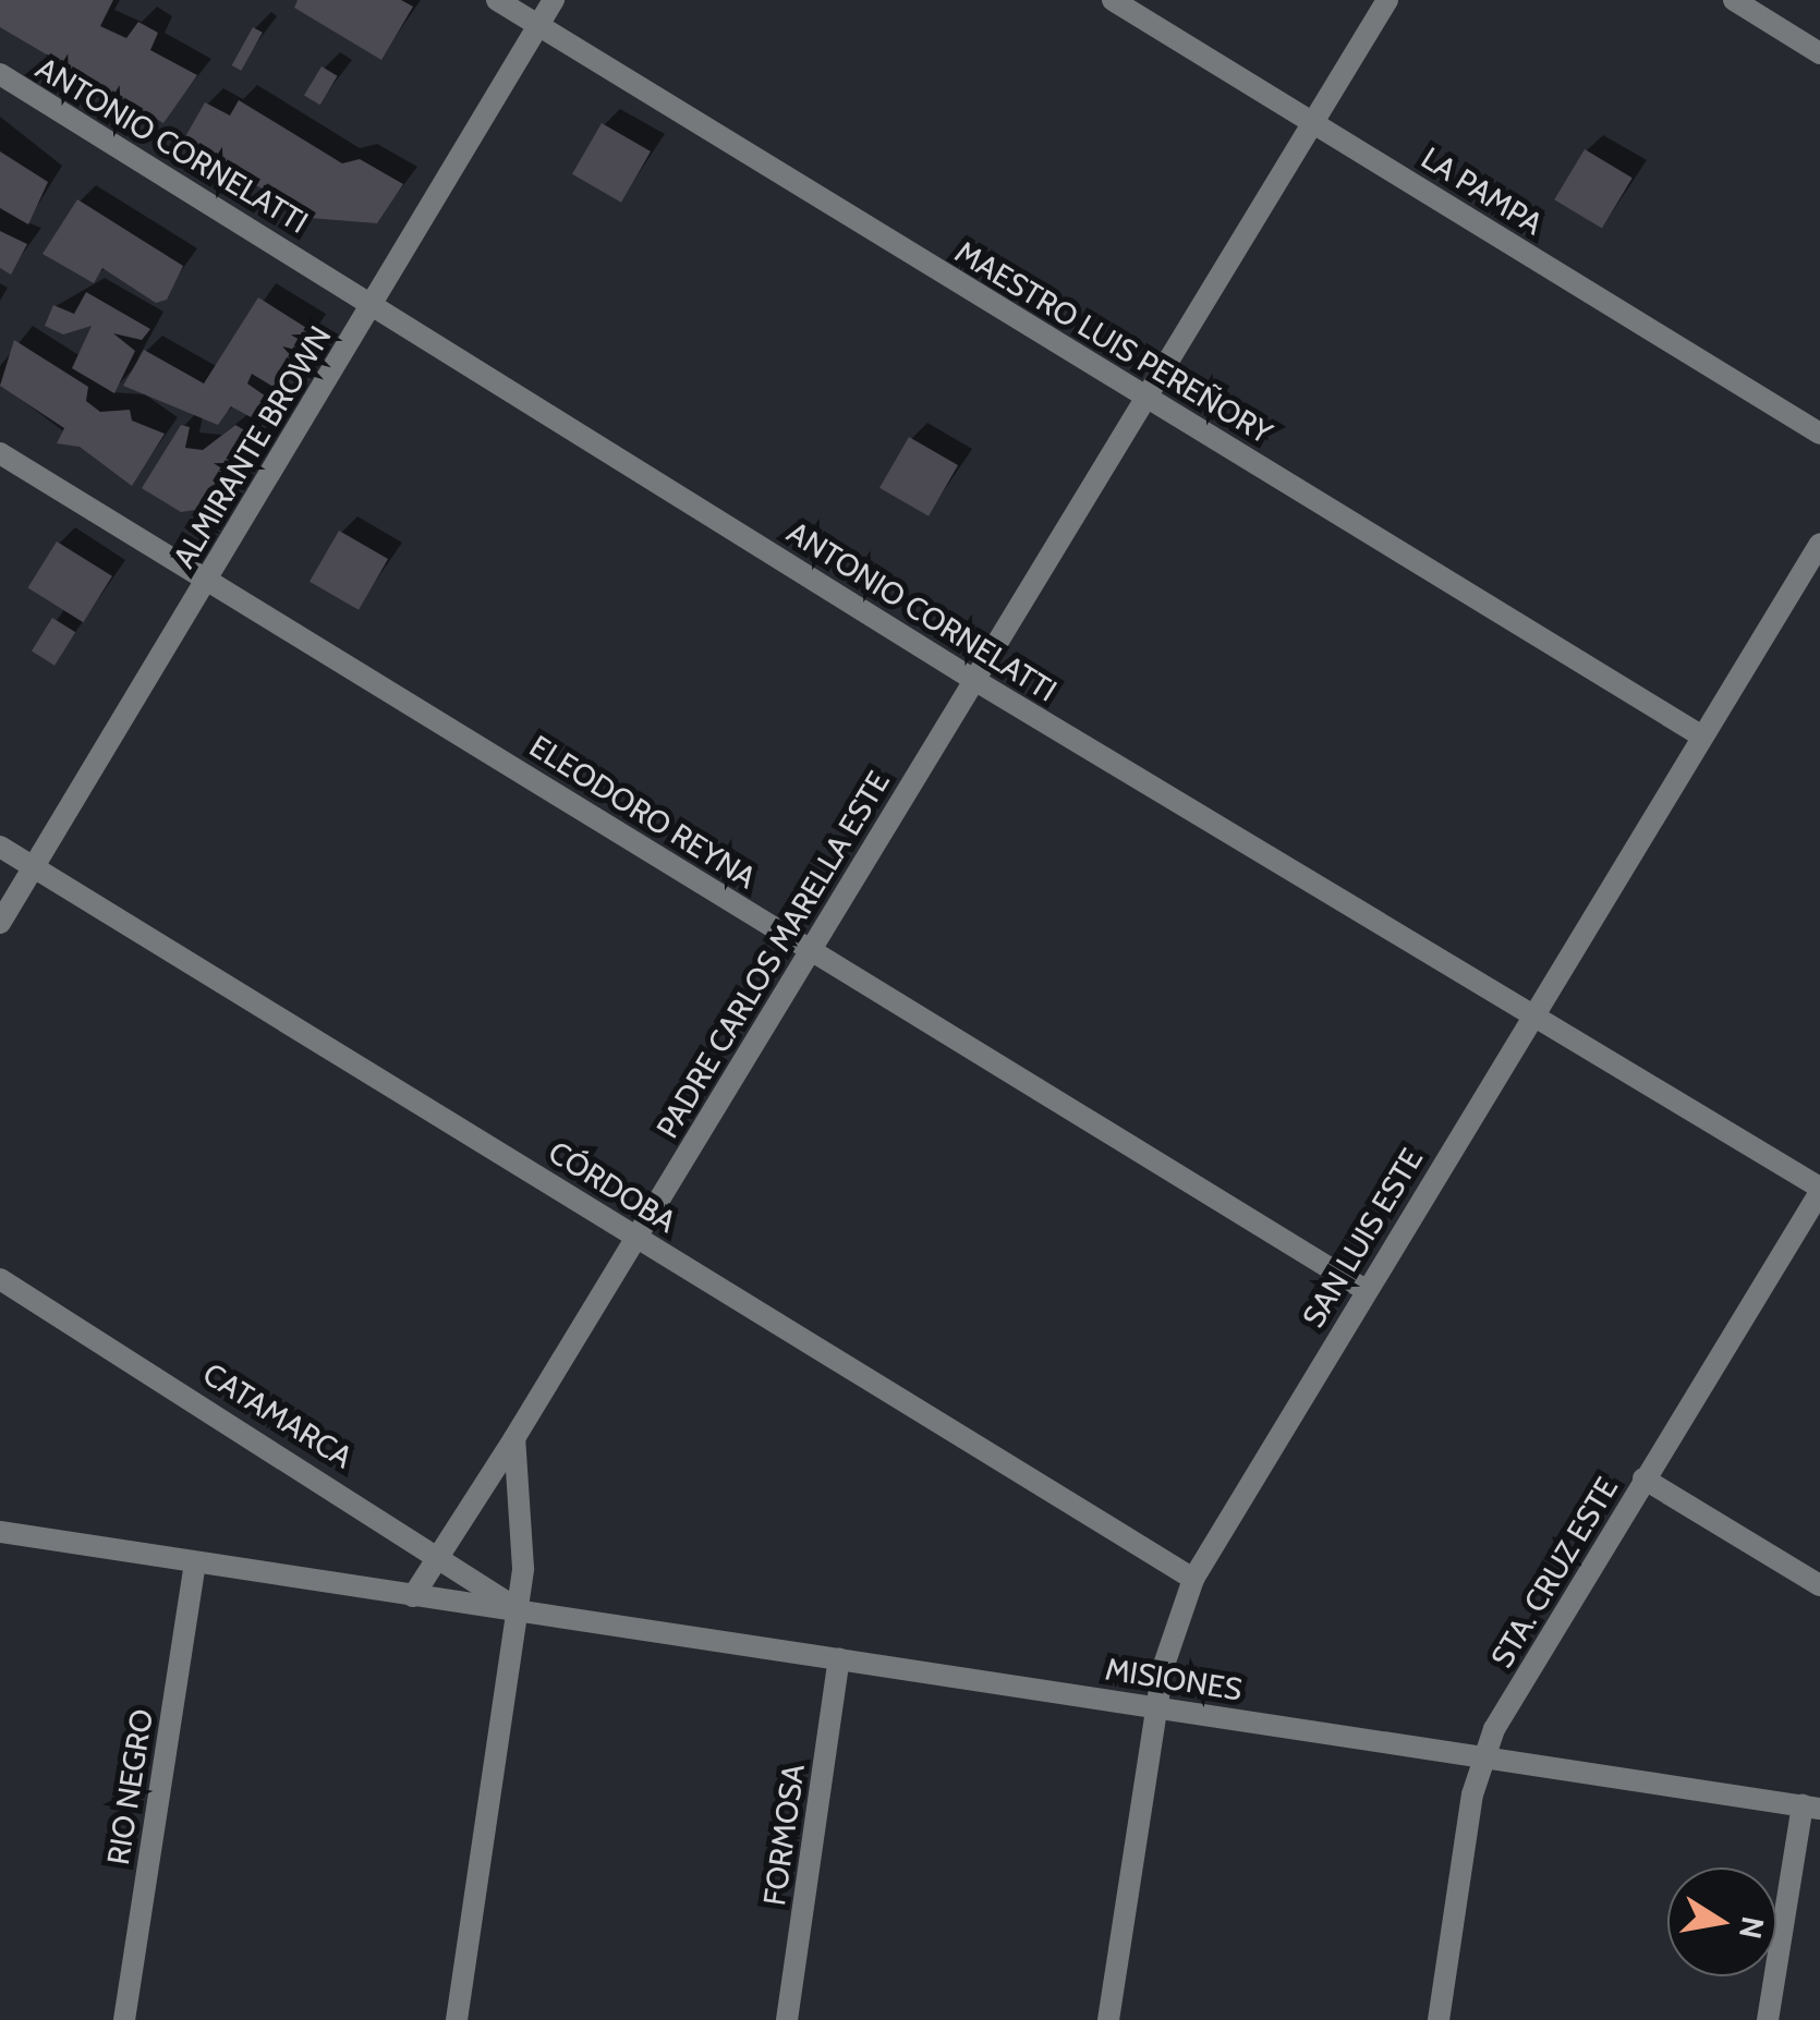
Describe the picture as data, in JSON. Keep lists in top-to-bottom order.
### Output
{
  "streets": {
    "street": [
      "ANTONIO CORNELATTI",
      "LA PAMPA",
      "MAESTRO LUIS PEREÑORY",
      "ALMIRANTE BROWN",
      "ELEODORO REYNA",
      "PADRE CARLOS MARELLA ESTE",
      "CÓRDOBA",
      "SAN LUIS ESTE",
      "CATAMARCA",
      "STA. CRUZ ESTE",
      "MISIONES",
      "RIO NEGRO",
      "FORMOSA"
    ]
  },
  "crossings": [
    ["ANTONIO CORNELATTI", "ALMIRANTE BROWN"],
    ["ANTONIO CORNELATTI", "PADRE CARLOS MARELLA ESTE"],
    ["ANTONIO CORNELATTI", "SAN LUIS ESTE"],
    ["ANTONIO CORNELATTI", "STA. CRUZ ESTE"],
    ["LA PAMPA", "PADRE CARLOS MARELLA ESTE"],
    ["MAESTRO LUIS PEREÑORY", "ALMIRANTE BROWN"],
    ["MAESTRO LUIS PEREÑORY", "PADRE CARLOS MARELLA ESTE"],
    ["MAESTRO LUIS PEREÑORY", "SAN LUIS ESTE"],
    ["ALMIRANTE BROWN", "ELEODORO REYNA"],
    ["ALMIRANTE BROWN", "CÓRDOBA"],
    ["ELEODORO REYNA", "PADRE CARLOS MARELLA ESTE"],
    ["ELEODORO REYNA", "SAN LUIS ESTE"],
    ["PADRE CARLOS MARELLA ESTE", "CÓRDOBA"],
    ["PADRE CARLOS MARELLA ESTE", "CATAMARCA"],
    ["PADRE CARLOS MARELLA ESTE", "MISIONES"],
    ["CÓRDOBA", "SAN LUIS ESTE"],
    ["SAN LUIS ESTE", "MISIONES"],
    ["CATAMARCA", "MISIONES"],
    ["STA. CRUZ ESTE", "MISIONES"],
    ["MISIONES", "RIO NEGRO"],
    ["MISIONES", "FORMOSA"]
  ],
  "north": "right"
}
